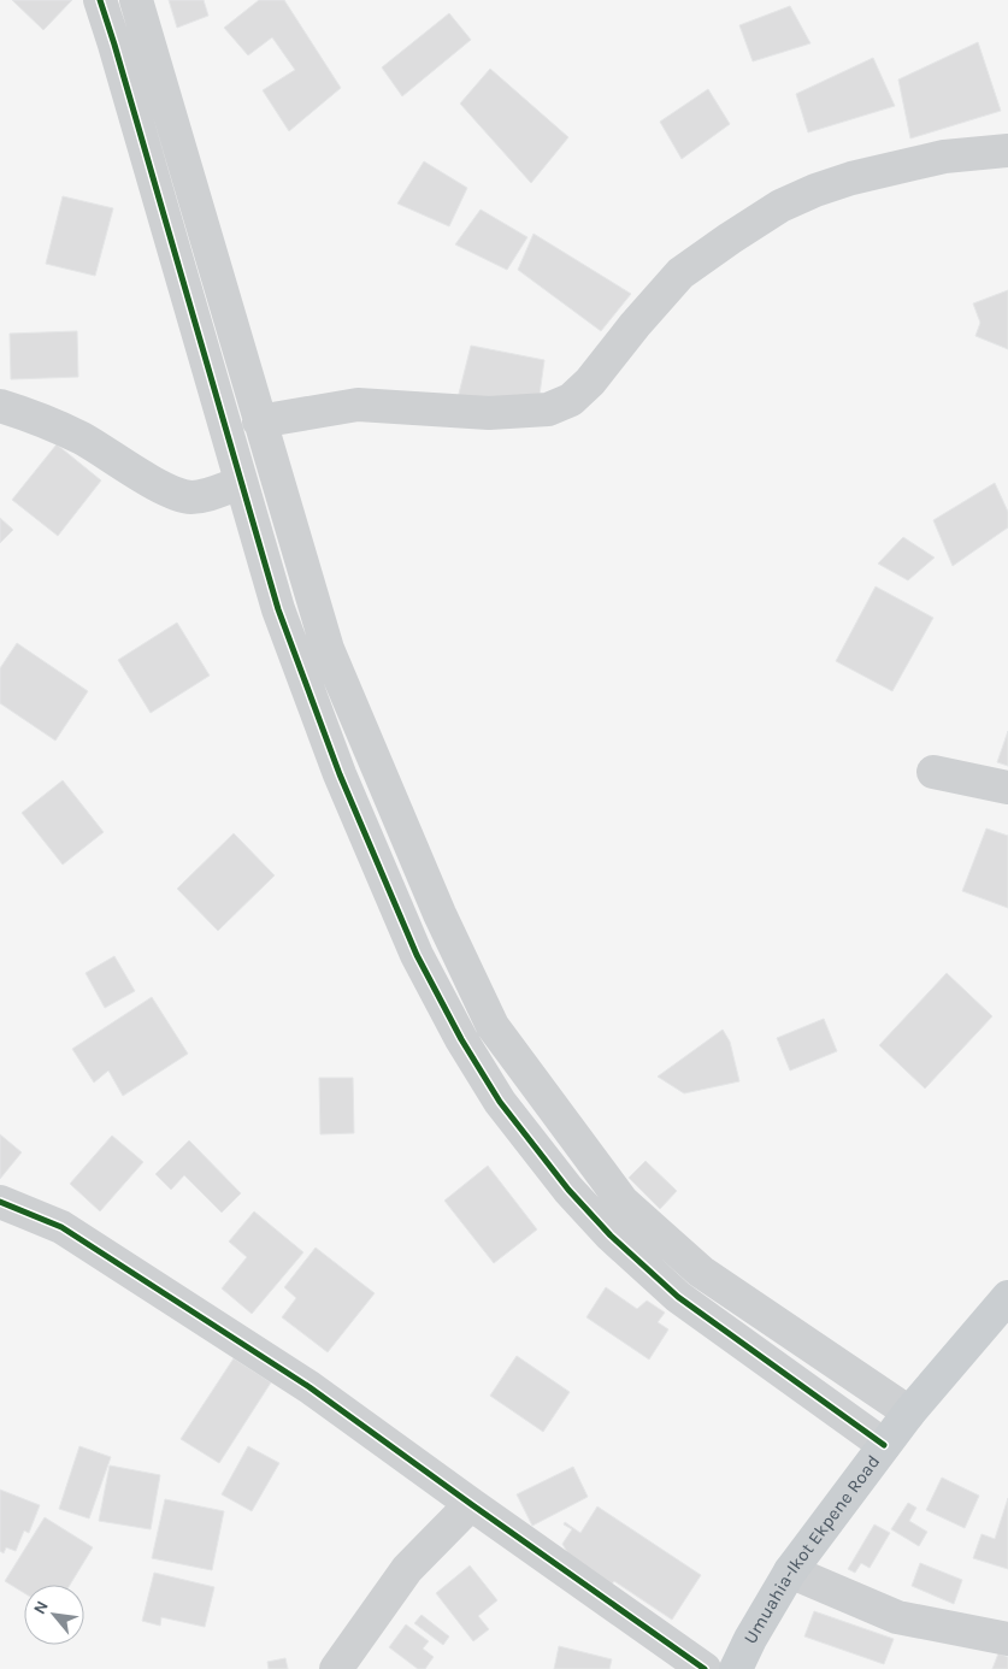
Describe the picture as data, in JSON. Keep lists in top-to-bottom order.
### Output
{
  "streets": {
    "main road": ["Umuahia-Ikot Ekpene Road"]
  },
  "north": "top left"
}
